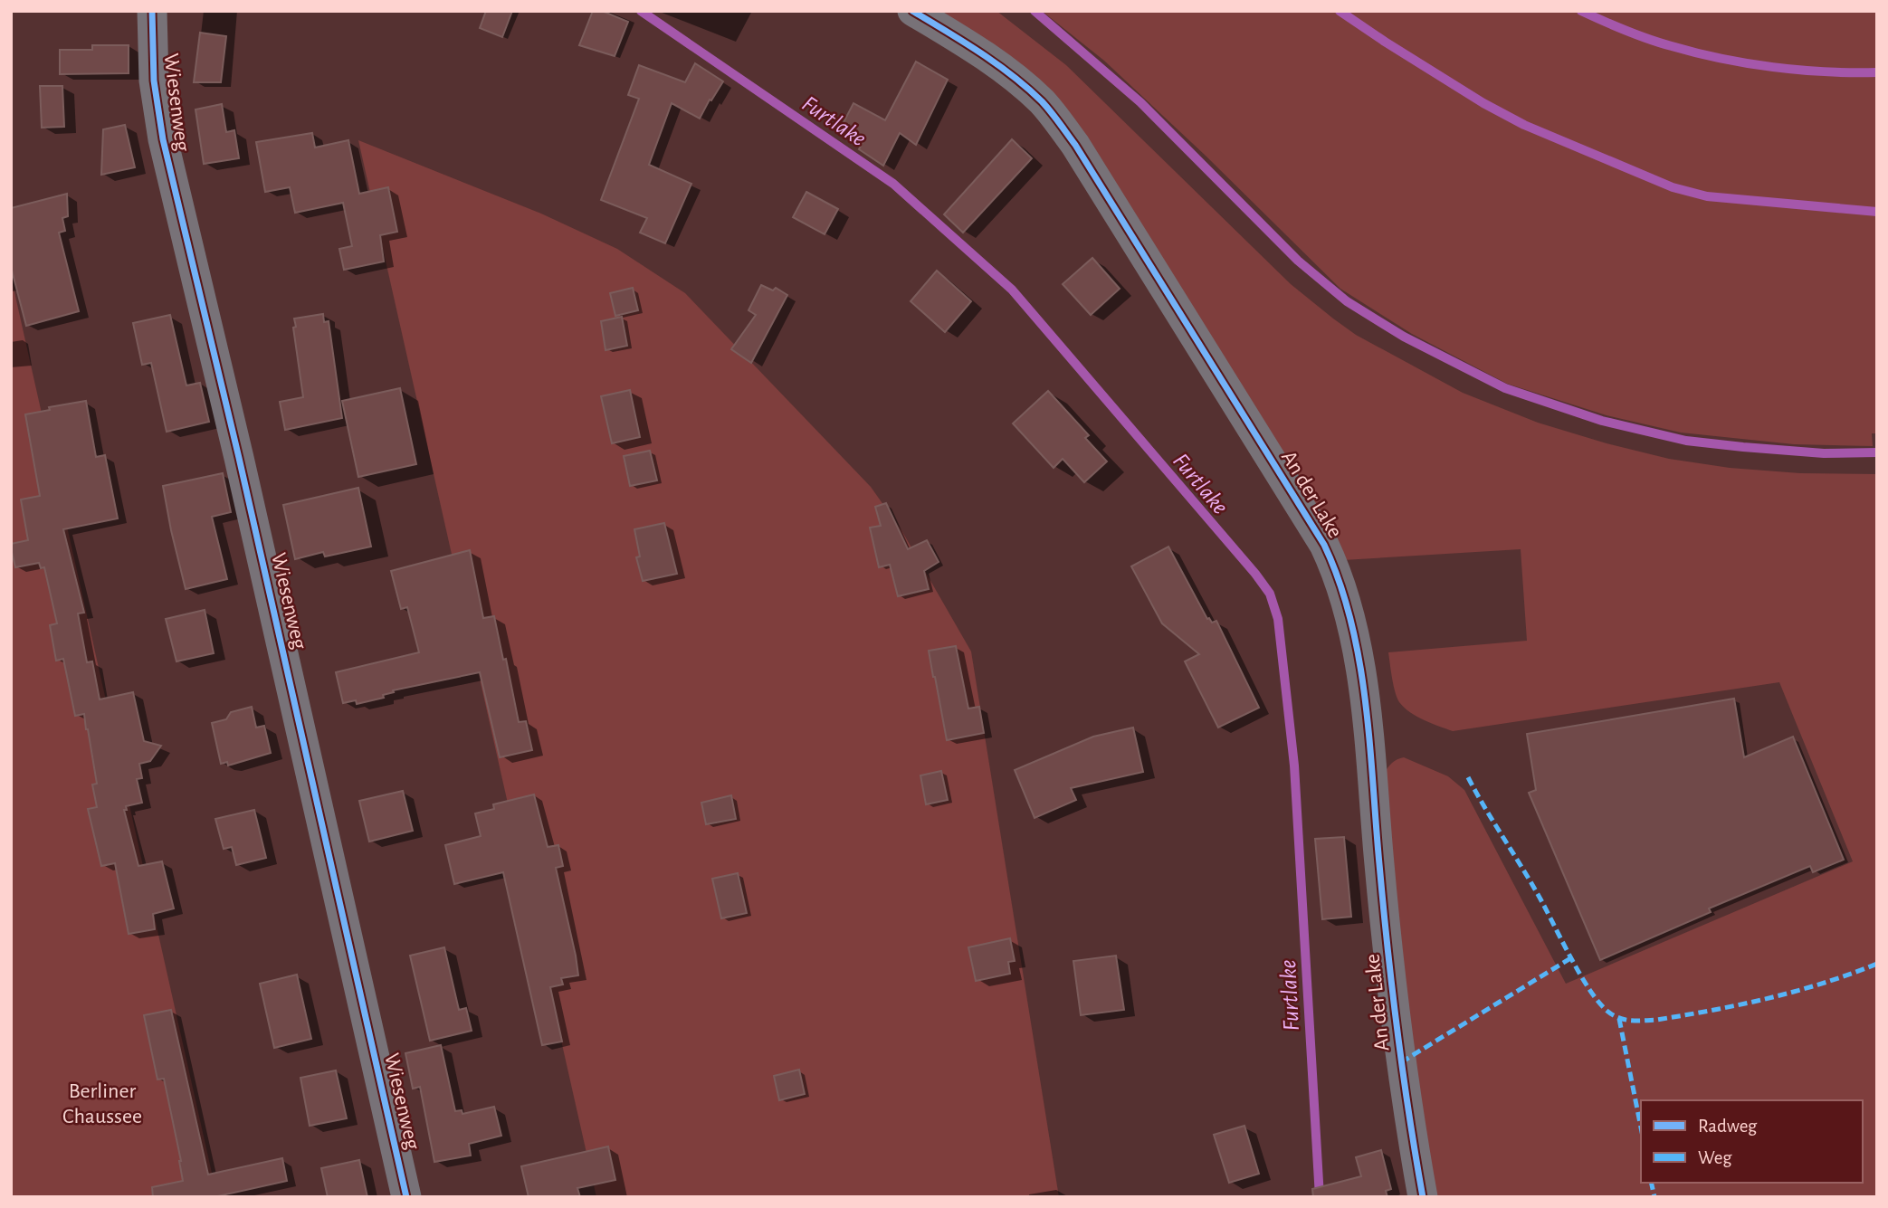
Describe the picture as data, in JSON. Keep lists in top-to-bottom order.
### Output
{
  "streets": {
    "street": ["Wiesenweg", "An der Lake"]
  },
  "water": ["Furtlake"],
  "parks": ["Berliner Chaussee"],
  "legend": ["Radweg", "Weg"]
}
